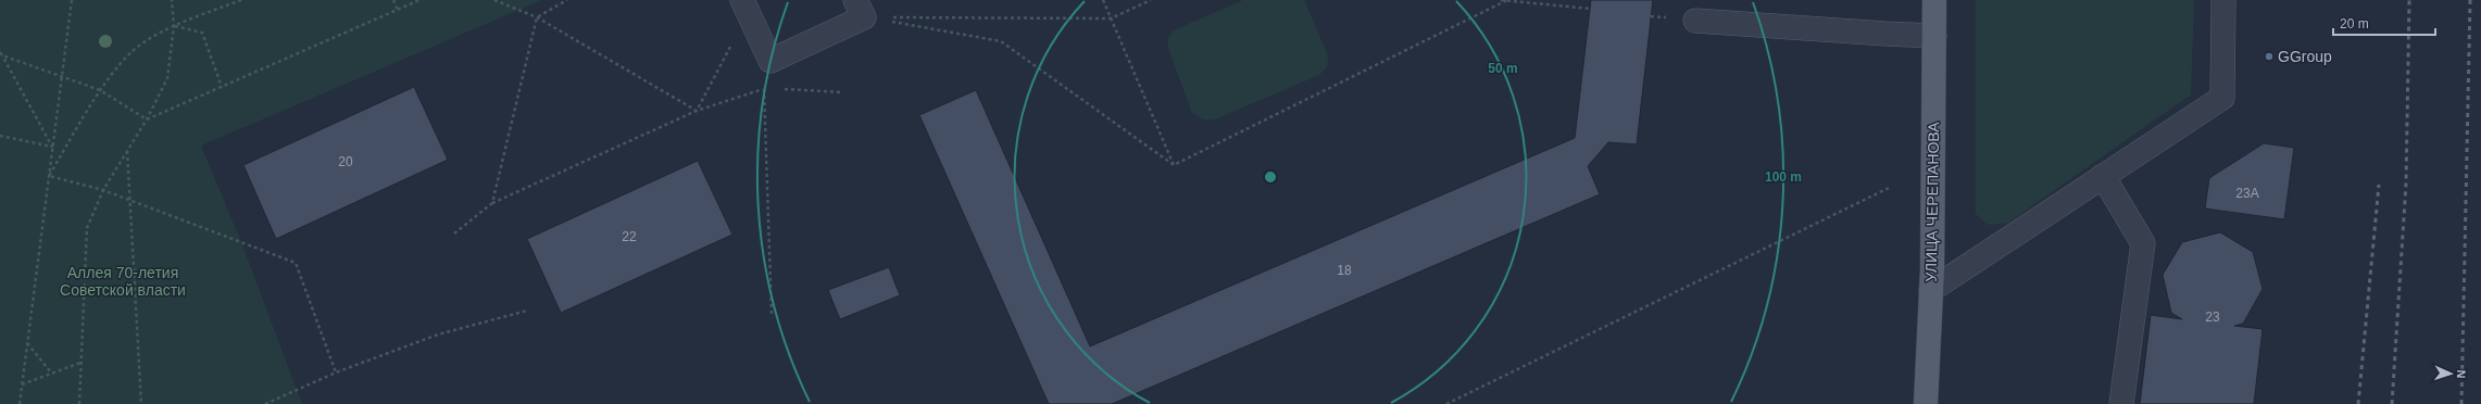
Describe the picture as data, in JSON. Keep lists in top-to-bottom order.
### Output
{
  "streets": {
    "main road": ["УЛИЦА ЧЕРЕПАНОВА"]
  },
  "parks": ["Аллея 70-летия Советской власти"],
  "places": ["GGroup"],
  "house_numbers": [
    "20",
    "23А",
    "22",
    "18",
    "23"
  ],
  "scale_bar": "20 m",
  "north": "right",
  "rings": ["50 m", "100 m"]
}
